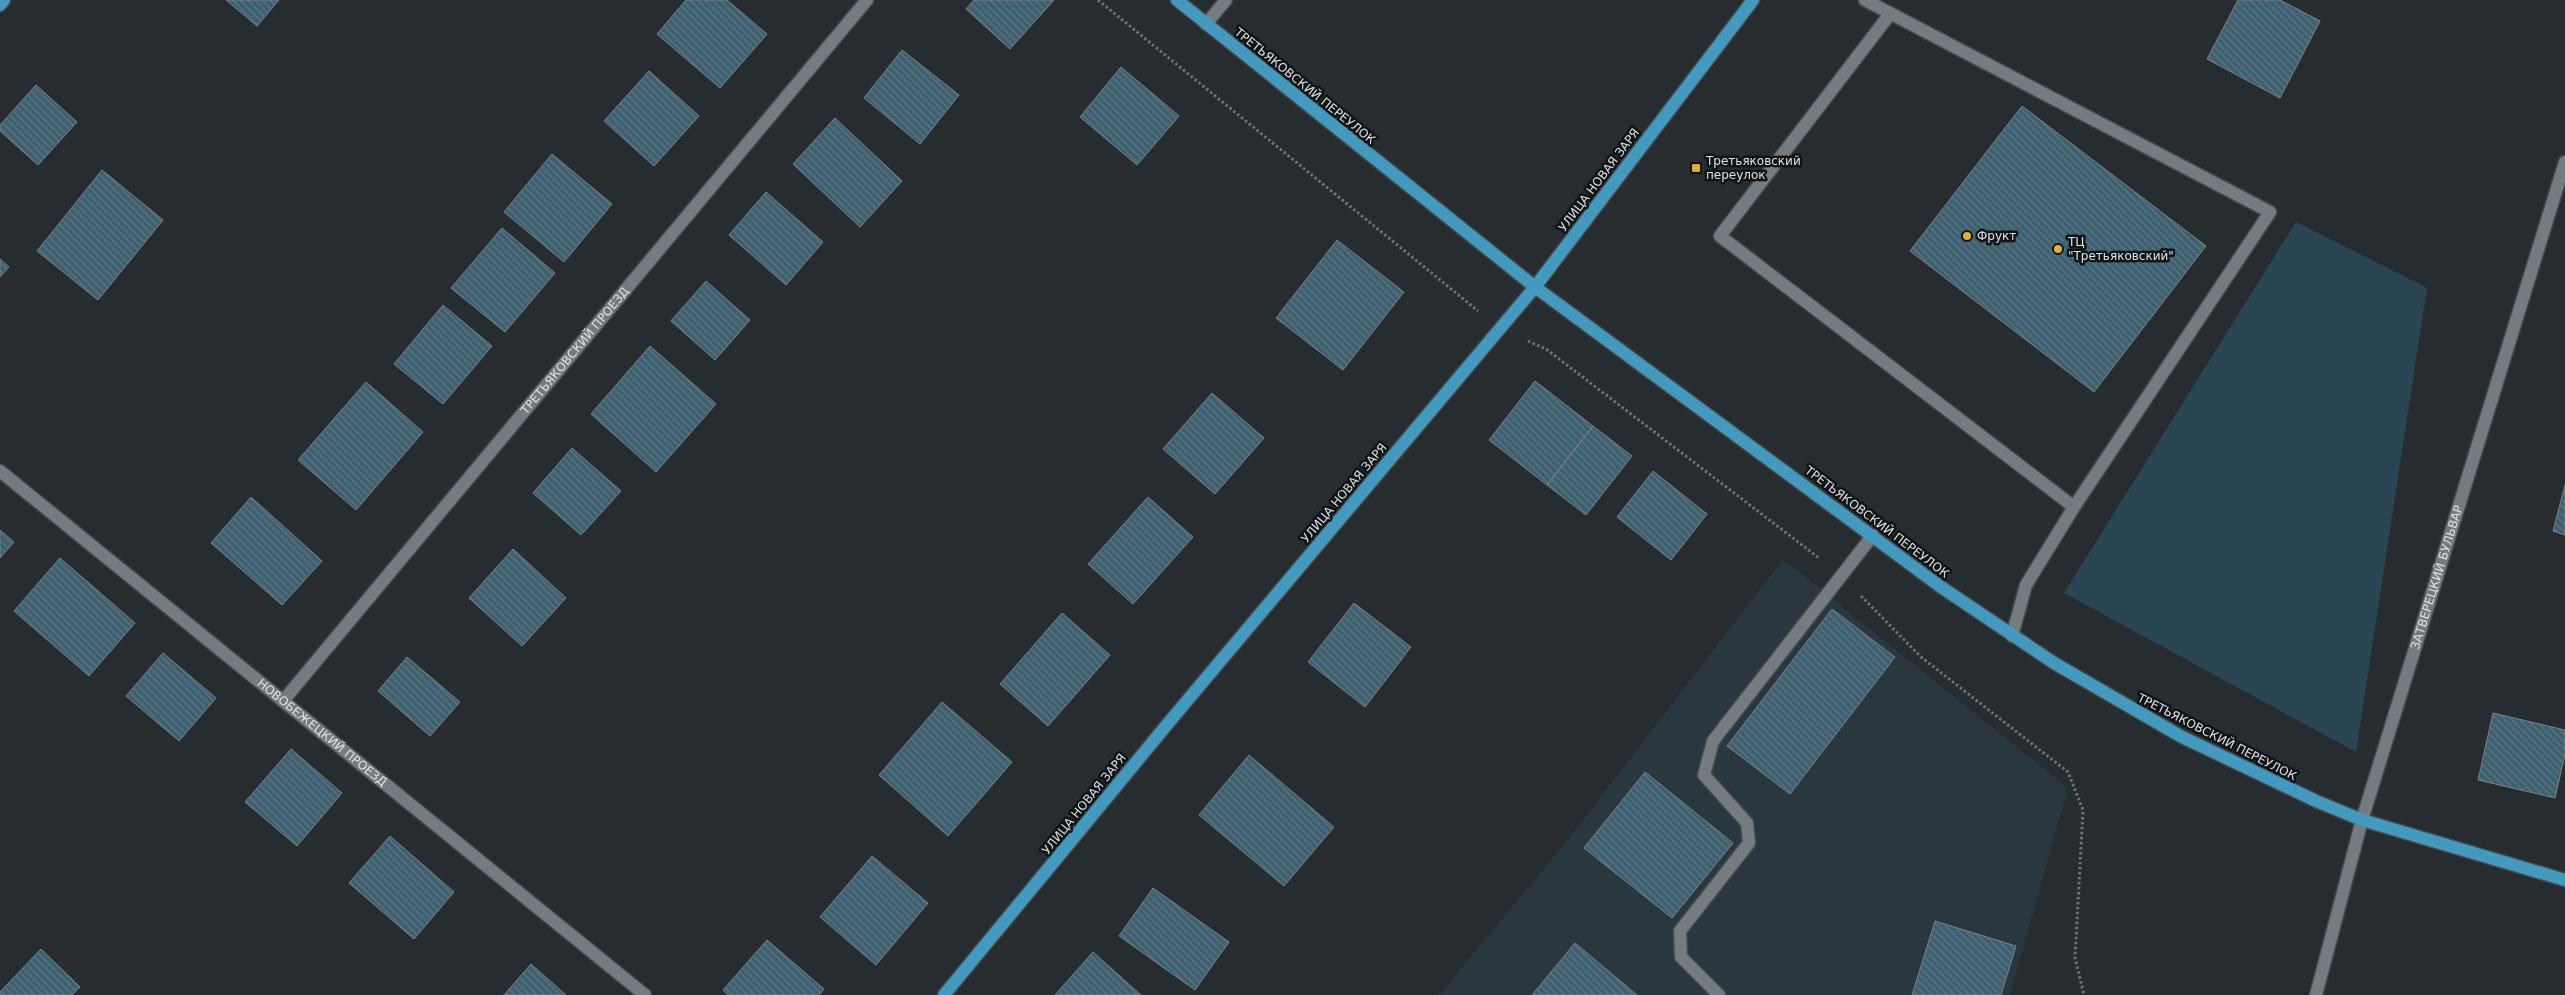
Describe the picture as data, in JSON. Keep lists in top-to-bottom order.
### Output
{
  "streets": {
    "main road": ["ТРЕТЬЯКОВСКИЙ ПЕРЕУЛОК", "УЛИЦА НОВАЯ ЗАРЯ"],
    "street": ["ТРЕТЬЯКОВСКИЙ ПРОЕЗД", "ЗАТВЕРЕЦКИЙ БУЛЬВАР", "НОВОБЕЖЕЦКИЙ ПРОЕЗД"]
  },
  "crossings": [
    ["ТРЕТЬЯКОВСКИЙ ПЕРЕУЛОК", "УЛИЦА НОВАЯ ЗАРЯ"],
    ["ТРЕТЬЯКОВСКИЙ ПЕРЕУЛОК", "ЗАТВЕРЕЦКИЙ БУЛЬВАР"],
    ["ТРЕТЬЯКОВСКИЙ ПРОЕЗД", "НОВОБЕЖЕЦКИЙ ПРОЕЗД"]
  ],
  "places": {
    "transit": ["Третьяковский переулок"],
    "other": ["Фрукт", "ТЦ \"Третьяковский\""]
  }
}
